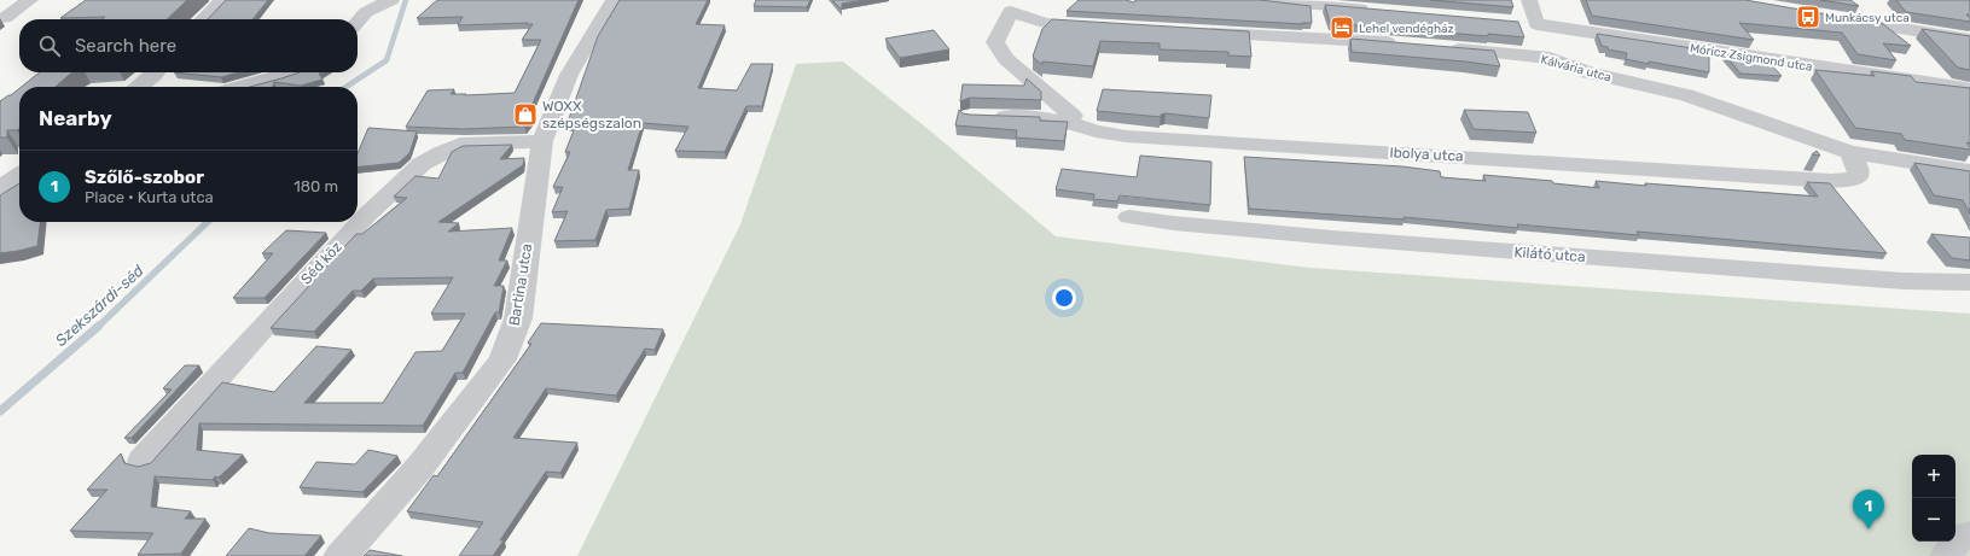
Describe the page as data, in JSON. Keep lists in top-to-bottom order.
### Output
{
  "streets": {
    "street": [
      "Móricz Zsigmond utca",
      "Kálvária utca",
      "Ibolya utca",
      "Kilátó utca",
      "Séd köz",
      "Bartina utca"
    ]
  },
  "crossings": [
    ["Kálvária utca", "Ibolya utca"],
    ["Séd köz", "Bartina utca"]
  ],
  "water": ["Szekszárdi-séd"],
  "places": {
    "bus stop": ["Munkácsy utca"],
    "hotel": ["Lehel vendégház"],
    "shop": ["WOXX szépségszalon"]
  },
  "page": {
    "search": "Search here",
    "heading": "Nearby",
    "list": [
      {
        "mark": "1",
        "name": "Szőlő-szobor",
        "note": "Place · Kurta utca",
        "value": "180 m"
      }
    ],
    "map_buttons": ["+", "−"],
    "pins": "1"
  }
}
